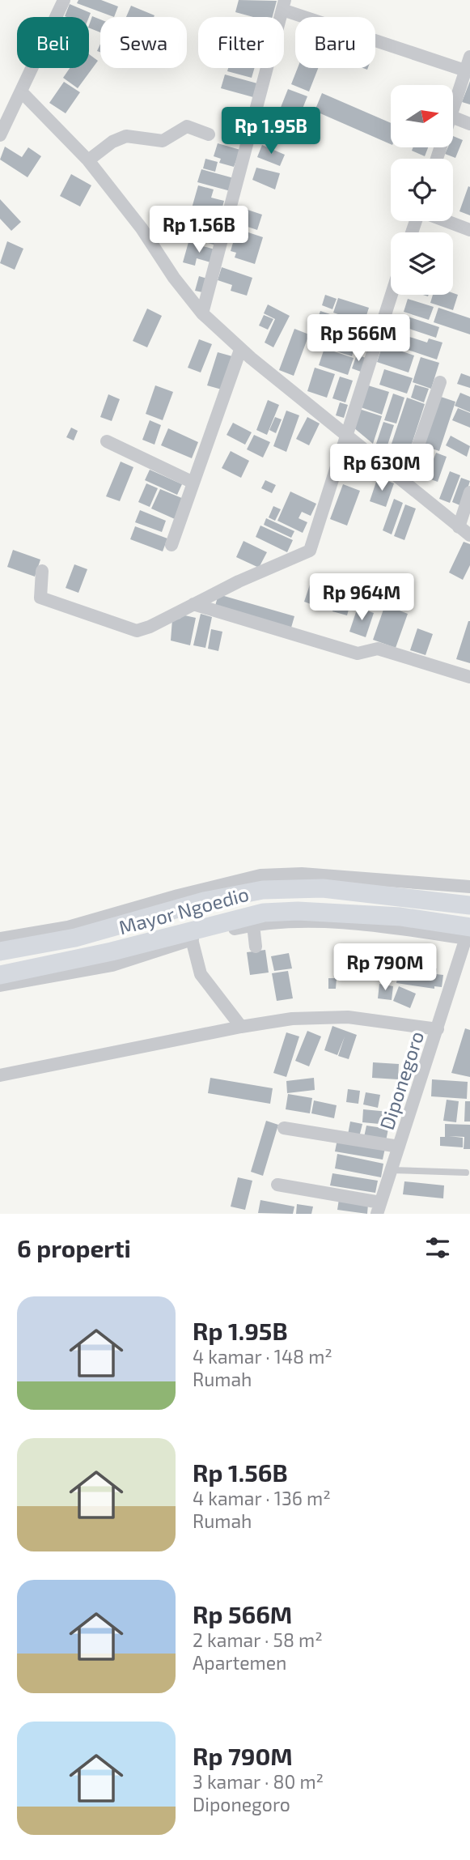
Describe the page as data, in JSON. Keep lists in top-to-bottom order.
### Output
{
  "streets": {
    "street": ["Mayor Ngoedio", "Diponegoro"]
  },
  "crossings": [
    ["Mayor Ngoedio", "Diponegoro"]
  ],
  "north": "right",
  "page": {
    "chip": [
      "Beli",
      "Sewa",
      "Filter",
      "Baru"
    ],
    "price": [
      "Rp 1.95B",
      "Rp 1.56B",
      "Rp 566M",
      "Rp 630M",
      "Rp 964M",
      "Rp 790M"
    ],
    "heading": "6 properti",
    "list": [
      {
        "name": "Rp 1.95B",
        "note": "4 kamar · 148 m² · Rumah"
      },
      {
        "name": "Rp 1.56B",
        "note": "4 kamar · 136 m² · Rumah"
      },
      {
        "name": "Rp 566M",
        "note": "2 kamar · 58 m² · Apartemen"
      },
      {
        "name": "Rp 790M",
        "note": "3 kamar · 80 m² · Diponegoro"
      }
    ]
  }
}
